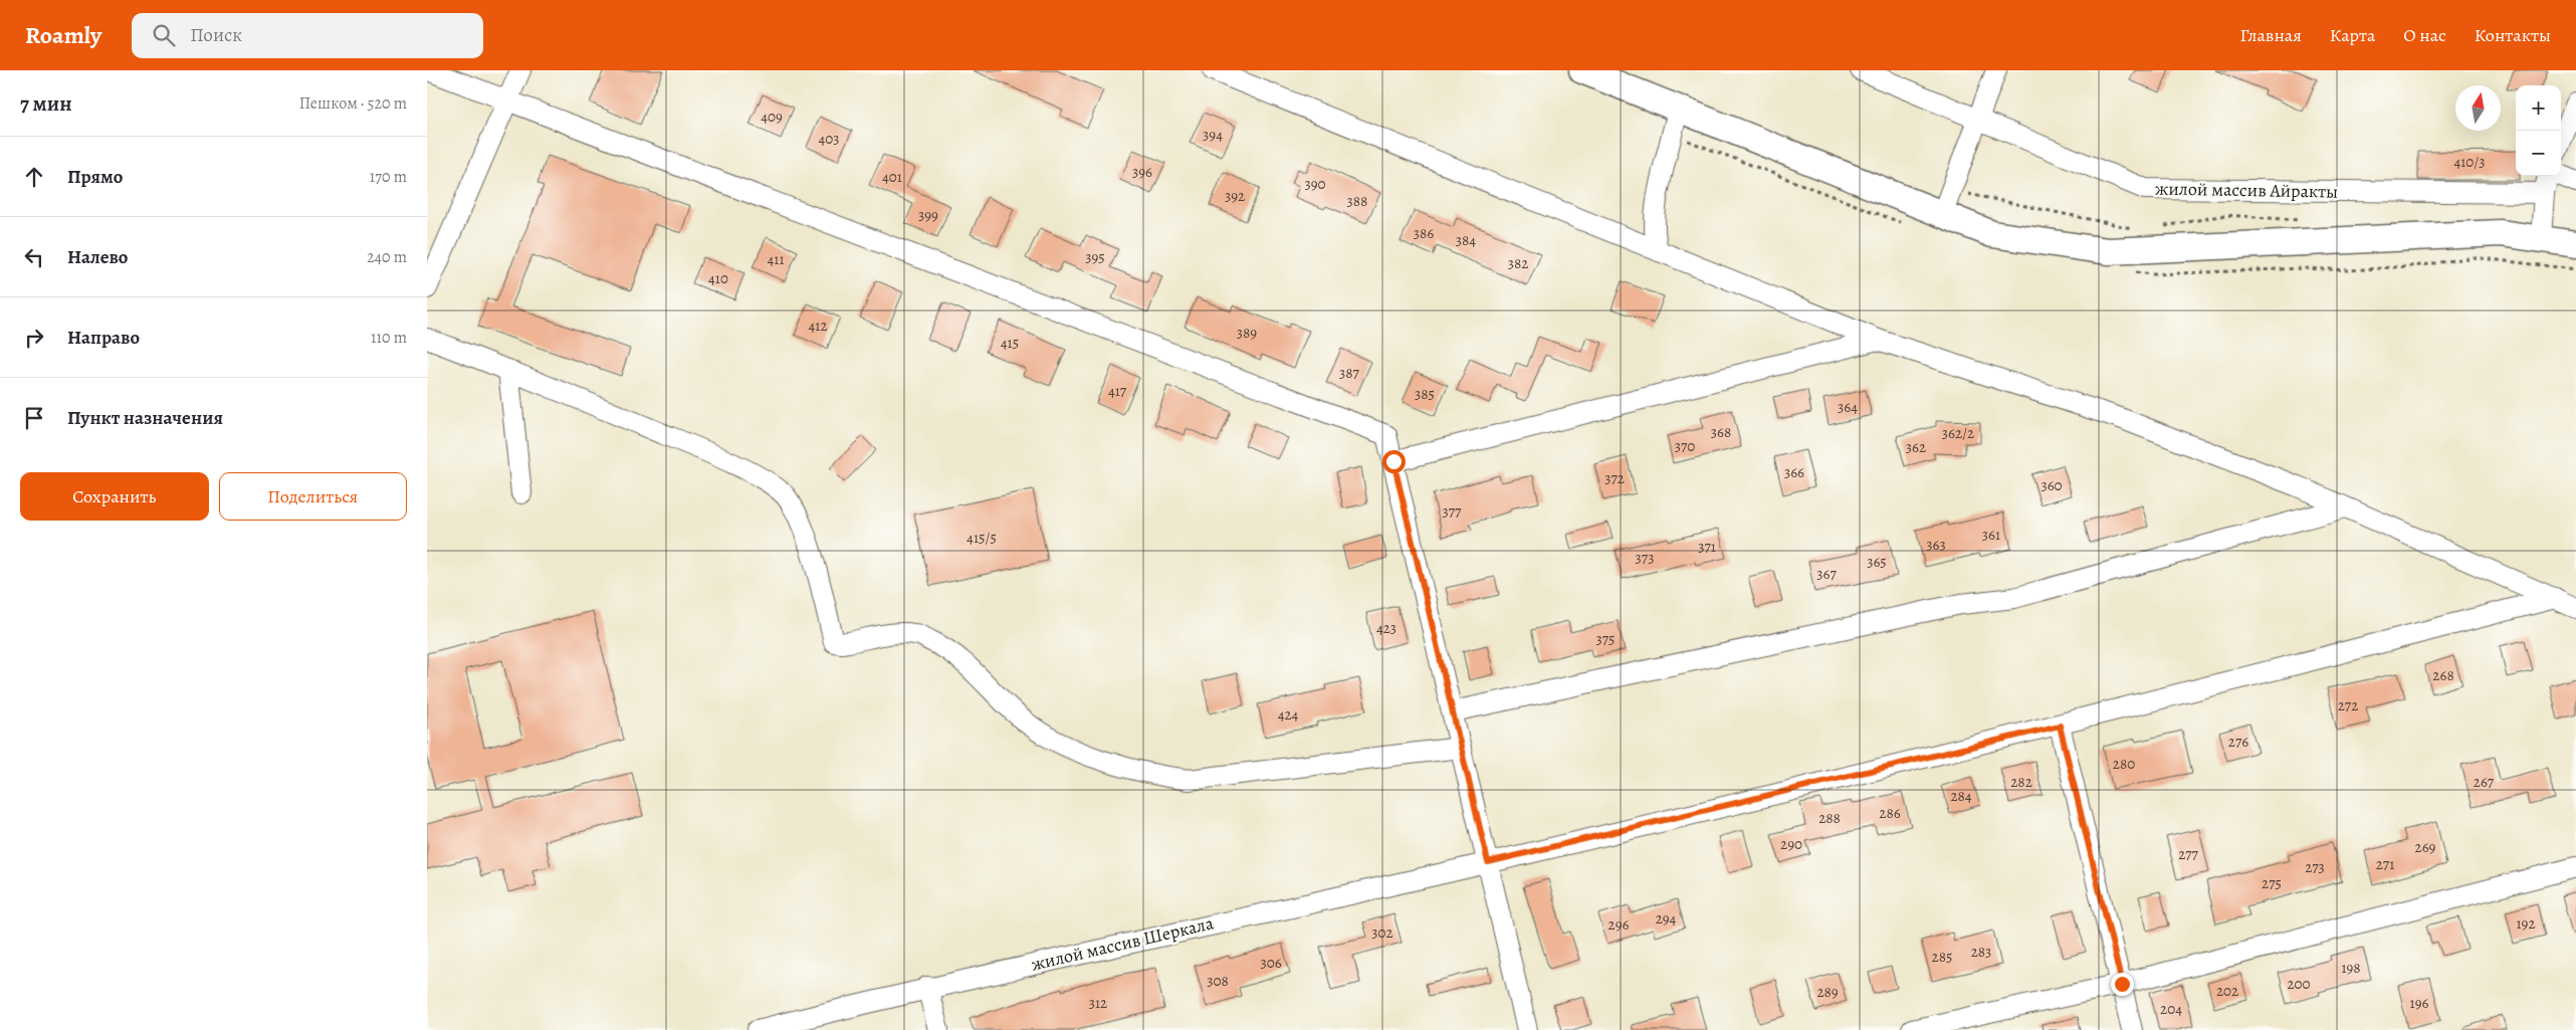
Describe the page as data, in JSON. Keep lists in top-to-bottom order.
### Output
{
  "streets": {
    "street": ["жилой массив Айракты", "жилой массив Шеркала"]
  },
  "house_numbers": [
    "409",
    "394",
    "403",
    "410/3",
    "396",
    "401",
    "390",
    "392",
    "388",
    "399",
    "386",
    "384",
    "395",
    "411",
    "382",
    "410",
    "412",
    "389",
    "415",
    "387",
    "417",
    "385",
    "364",
    "368",
    "362/2",
    "370",
    "362",
    "366",
    "372",
    "360",
    "377",
    "361",
    "415/5",
    "363",
    "371",
    "373",
    "365",
    "367",
    "423",
    "375",
    "268",
    "272",
    "424",
    "276",
    "280",
    "282",
    "267",
    "284",
    "286",
    "288",
    "290",
    "269",
    "277",
    "271",
    "273",
    "275",
    "294",
    "192",
    "296",
    "302",
    "283",
    "285",
    "306",
    "198",
    "308",
    "200",
    "202",
    "289",
    "312",
    "196",
    "204"
  ],
  "north": "top",
  "page": {
    "header": "Roamly",
    "search": "Поиск",
    "nav": [
      "Главная",
      "Карта",
      "О нас",
      "Контакты"
    ],
    "heading": ["7 мин", "Пешком · 520 m"],
    "map_buttons": ["+", "−"],
    "list": [
      ["Прямо", "170 m"],
      ["Налево", "240 m"],
      ["Направо", "110 m"],
      "Пункт назначения"
    ],
    "buttons": ["Сохранить", "Поделиться"]
  }
}
